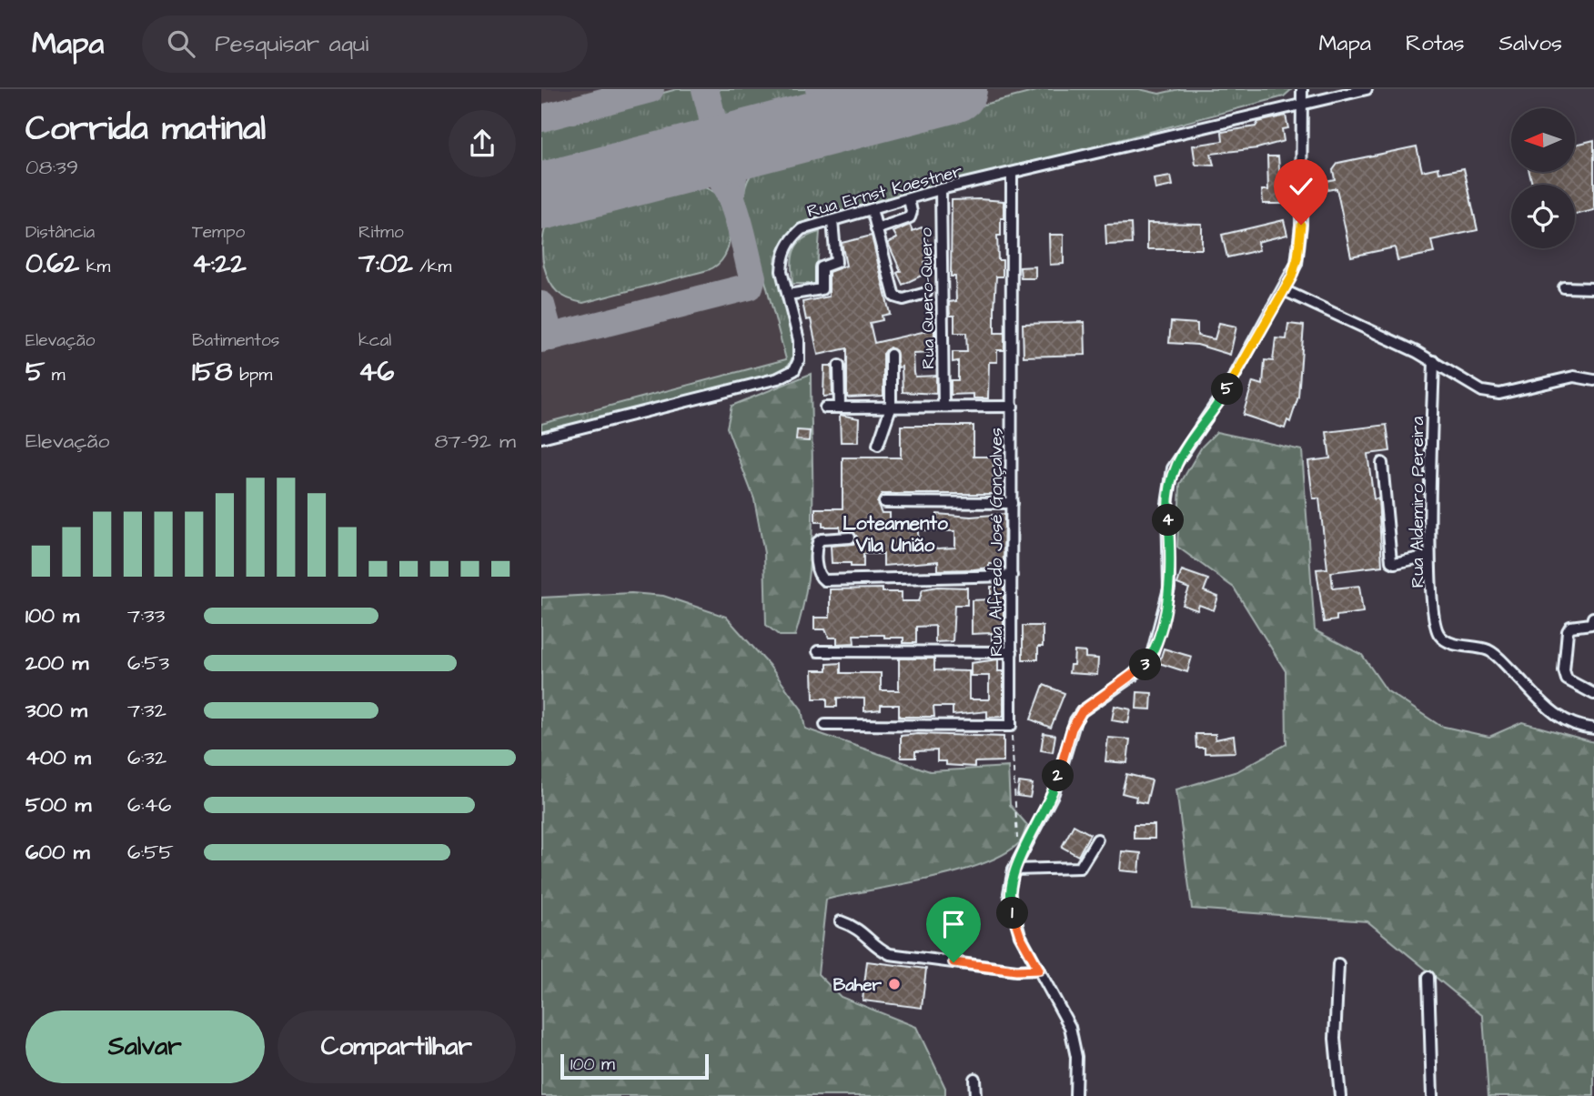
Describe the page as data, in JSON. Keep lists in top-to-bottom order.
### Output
{
  "streets": {
    "street": [
      "Rua Ernst Kaestner",
      "Rua Quero-Quero",
      "Rua Aldemiro Pereira",
      "Rua Alfredo José Gonçalves"
    ]
  },
  "crossings": [
    ["Rua Ernst Kaestner", "Rua Quero-Quero"],
    ["Rua Ernst Kaestner", "Rua Alfredo José Gonçalves"]
  ],
  "districts": ["Loteamento Vila União"],
  "places": ["Baher"],
  "scale_bar": "100 m",
  "north": "left",
  "page": {
    "header": "Mapa",
    "search": "Pesquisar aqui",
    "nav": ["Mapa", "Rotas", "Salvos"],
    "heading": ["Corrida matinal", "08:39"],
    "stats": [
      ["Distância", "0.62 km"],
      ["Tempo", "4:22"],
      ["Ritmo", "7:02 /km"],
      ["Elevação", "5 m"],
      ["Batimentos", "158 bpm"],
      ["kcal", "46"]
    ],
    "pins": [
      "5",
      "4",
      "3",
      "2",
      "1"
    ],
    "chart": ["Elevação", "87–92 m"],
    "list": [
      {
        "name": "100 m",
        "note": "7:33"
      },
      {
        "name": "200 m",
        "note": "6:53"
      },
      {
        "name": "300 m",
        "note": "7:32"
      },
      {
        "name": "400 m",
        "note": "6:32"
      },
      {
        "name": "500 m",
        "note": "6:46"
      },
      {
        "name": "600 m",
        "note": "6:55"
      }
    ],
    "buttons": ["Salvar", "Compartilhar"],
    "scale": "100 m"
  }
}
